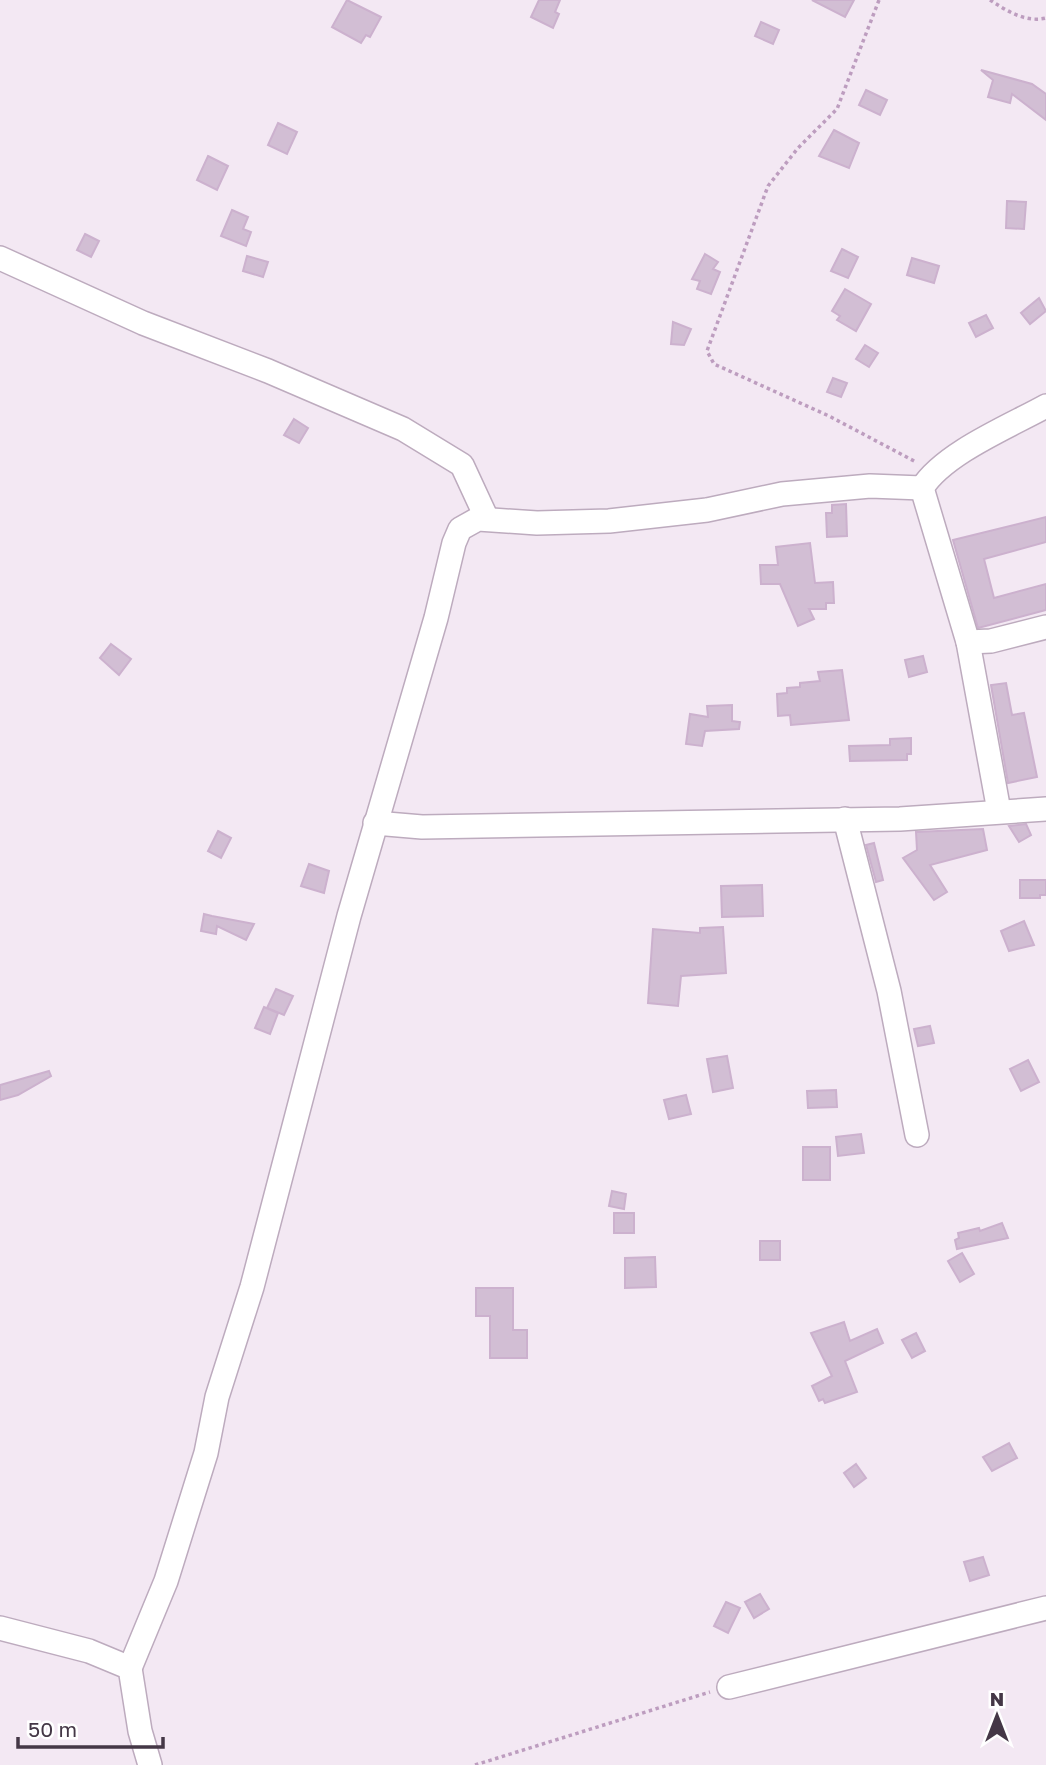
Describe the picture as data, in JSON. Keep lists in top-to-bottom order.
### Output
{
  "scale_bar": "50 m",
  "north": "top"
}
